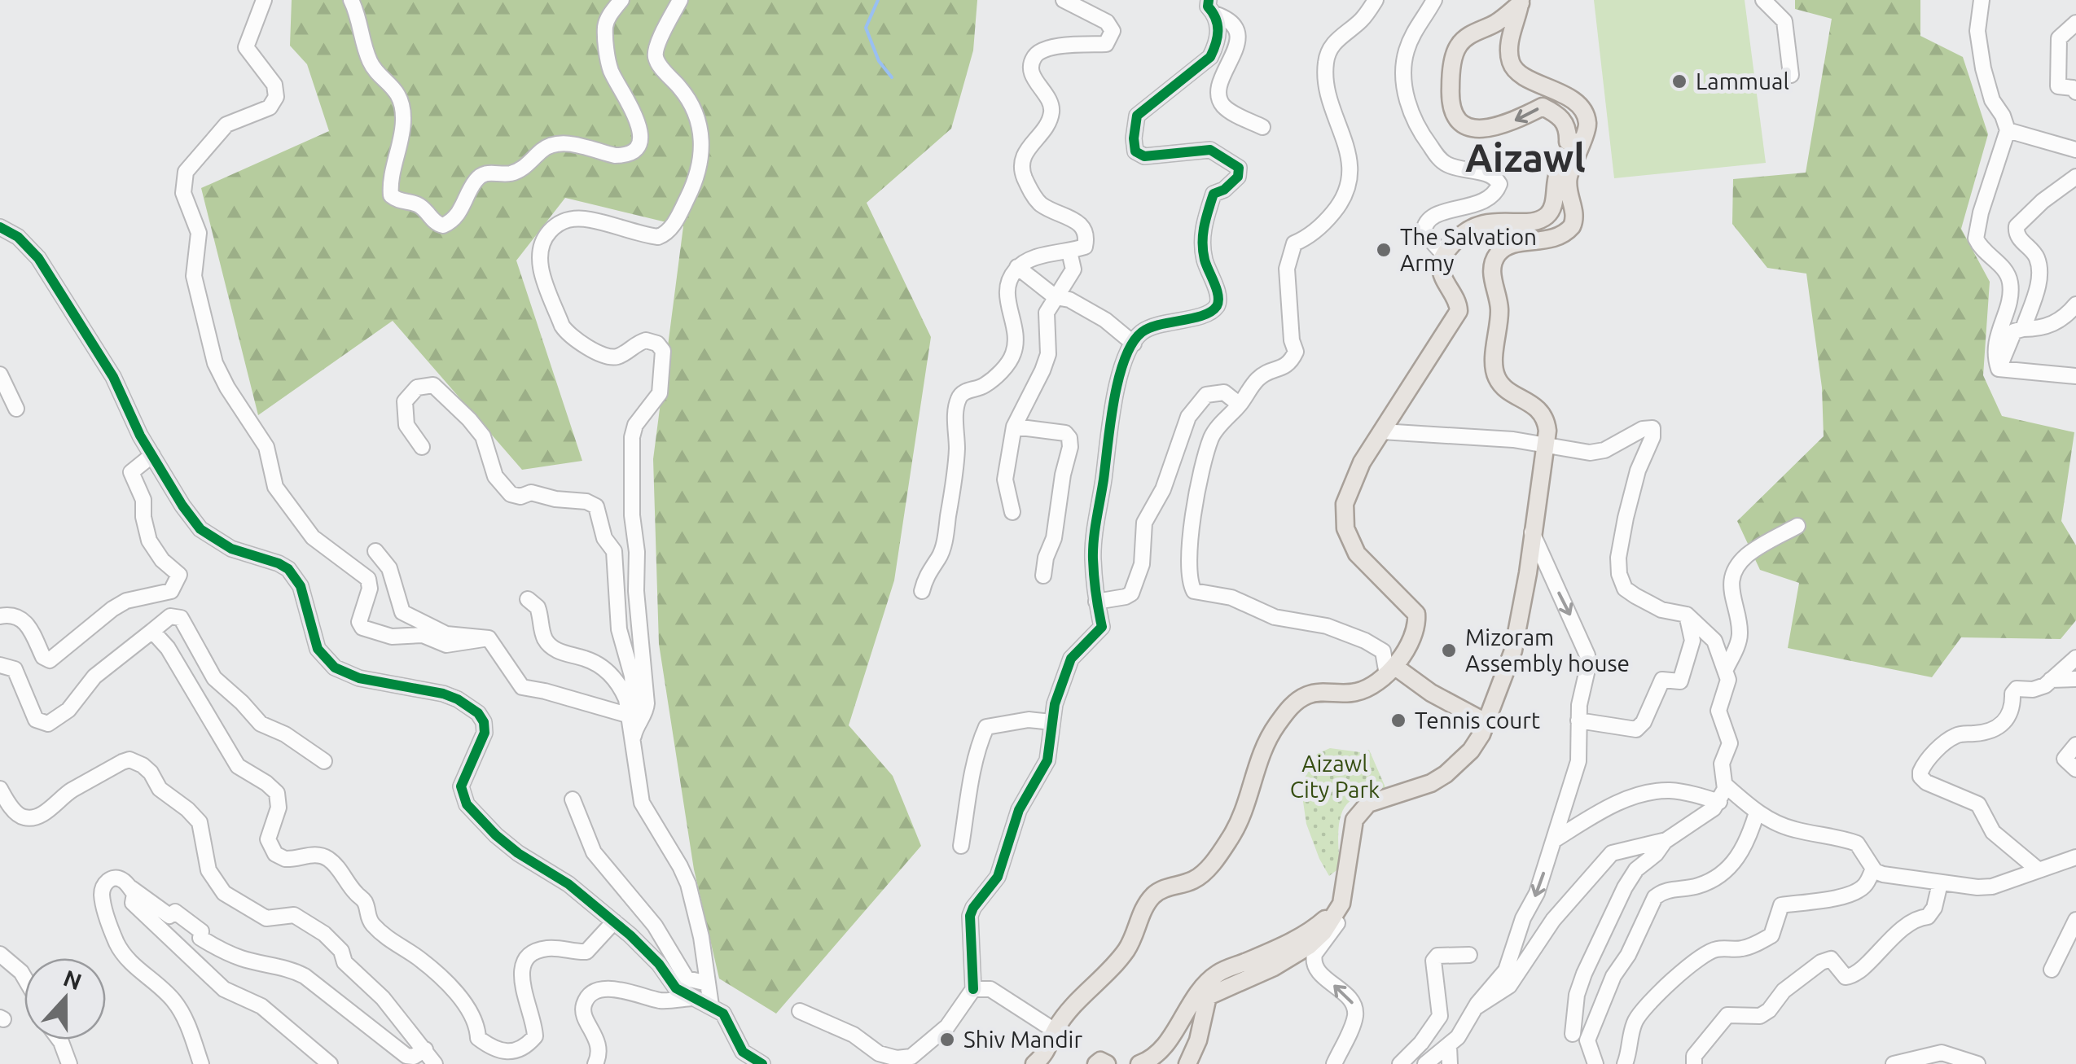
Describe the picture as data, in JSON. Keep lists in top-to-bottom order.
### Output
{
  "districts": ["Aizawl"],
  "parks": ["Aizawl City Park"],
  "places": [
    "Lammual",
    "The Salvation Army",
    "Mizoram Assembly house",
    "Tennis court",
    "Shiv Mandir"
  ],
  "north": "top"
}
